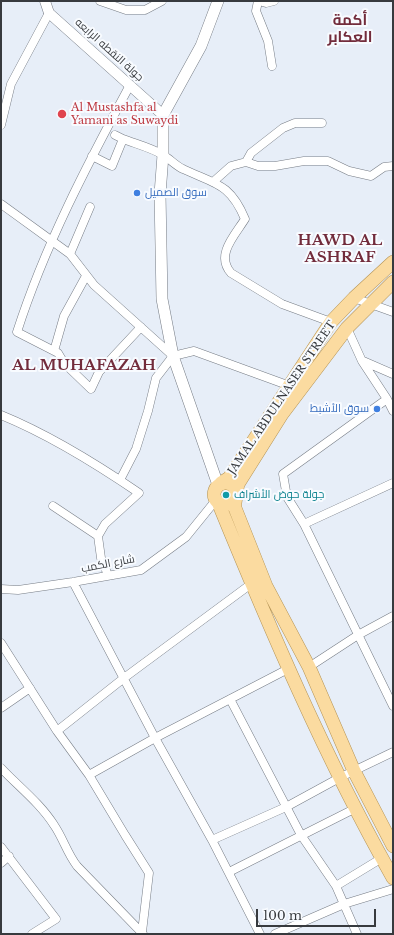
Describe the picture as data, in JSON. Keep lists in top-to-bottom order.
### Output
{
  "streets": {
    "main road": ["JAMAL ABDULNASER STREET"],
    "street": ["جولة النقطه الرابعه", "شارع الكمب"]
  },
  "crossings": [
    ["JAMAL ABDULNASER STREET", "شارع الكمب"]
  ],
  "districts": ["أكمة العكابر", "HAWD AL ASHRAF", "AL MUHAFAZAH"],
  "places": [
    "Al Mustashfa al Yamani as Suwaydi",
    "سوق الصميل",
    "سوق الأشبط",
    "جولة حوض الأشراف"
  ],
  "scale_bar": "100 m"
}
